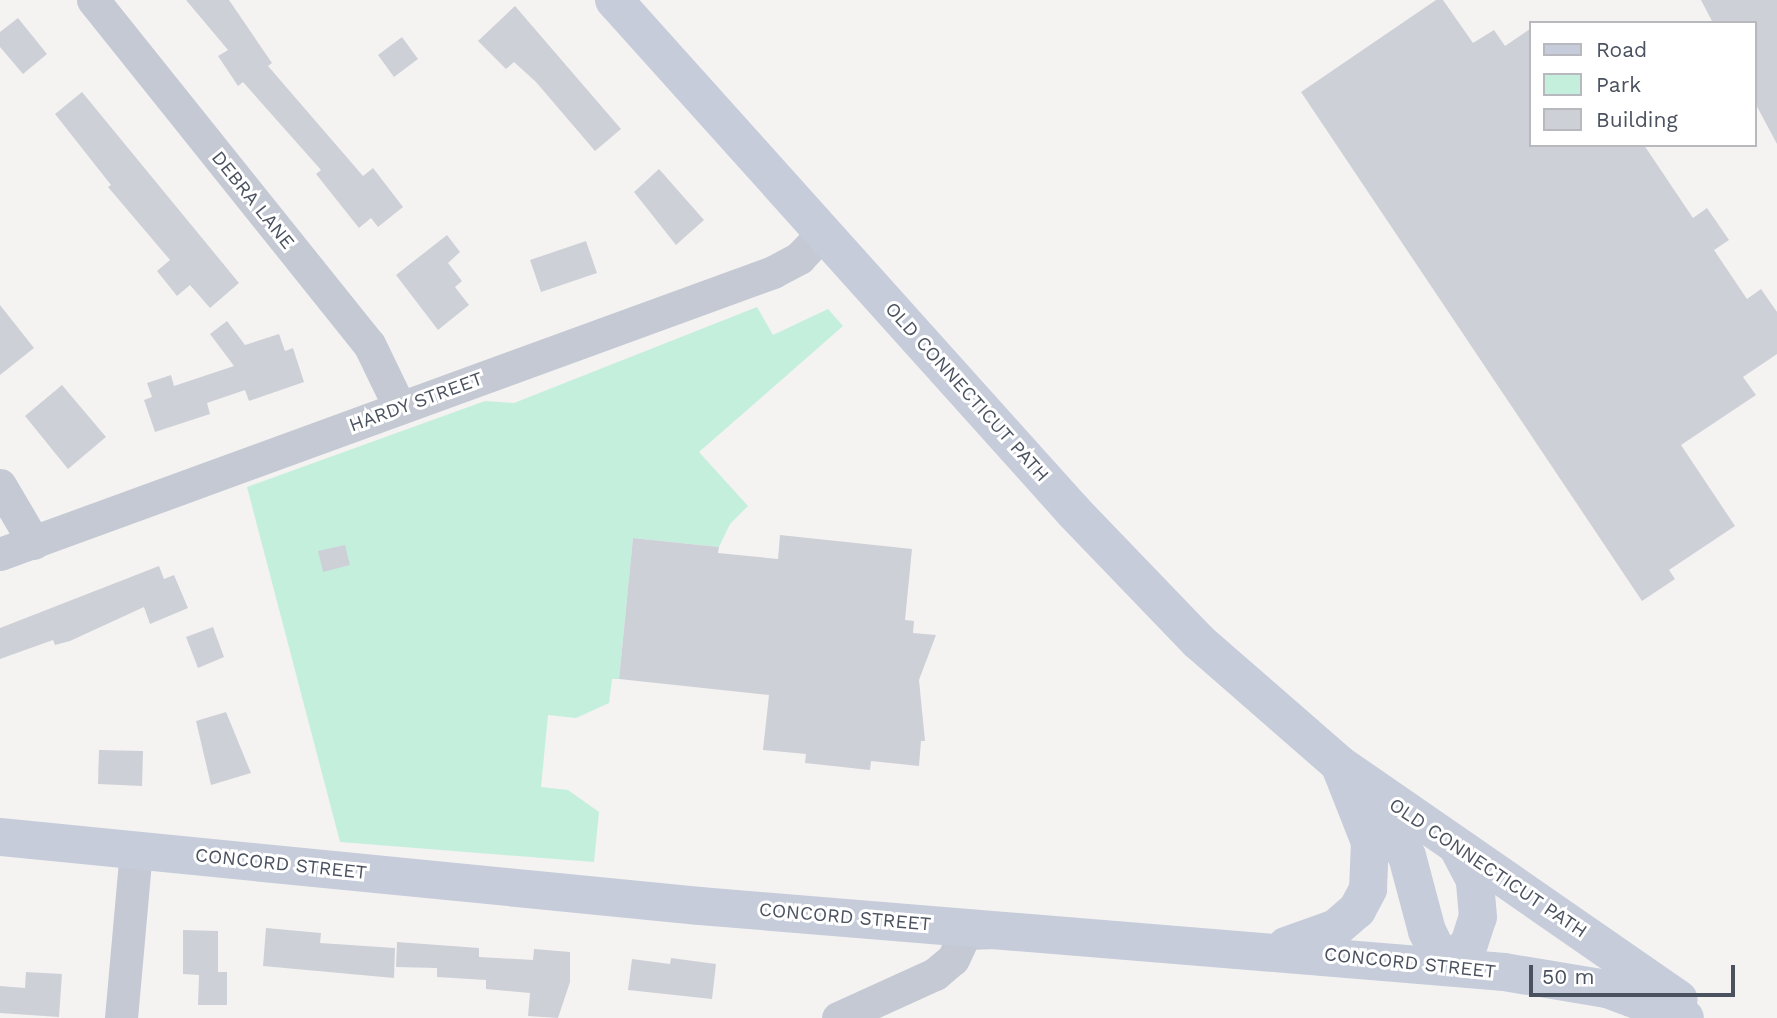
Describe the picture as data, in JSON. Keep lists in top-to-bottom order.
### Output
{
  "streets": {
    "main road": ["OLD CONNECTICUT PATH", "CONCORD STREET"],
    "street": ["DEBRA LANE", "HARDY STREET"]
  },
  "crossings": [
    ["DEBRA LANE", "HARDY STREET"],
    ["OLD CONNECTICUT PATH", "HARDY STREET"],
    ["OLD CONNECTICUT PATH", "CONCORD STREET"]
  ],
  "legend": ["Road", "Park", "Building"],
  "scale_bar": "50 m"
}
